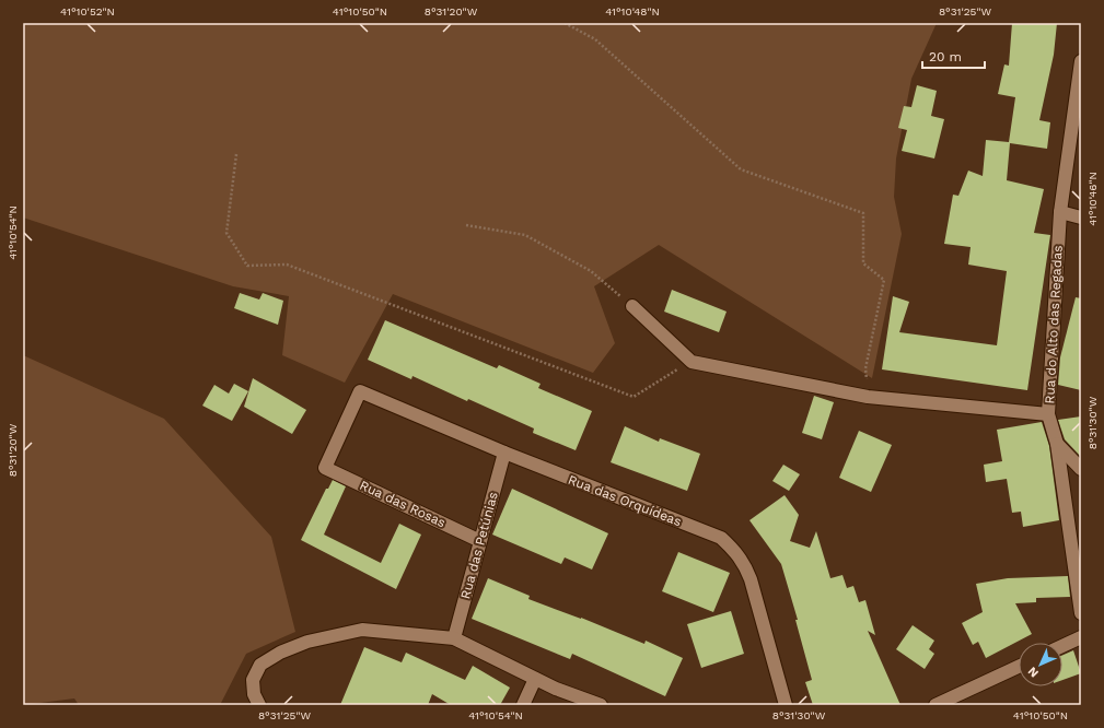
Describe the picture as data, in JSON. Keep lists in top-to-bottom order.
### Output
{
  "streets": {
    "street": [
      "Rua do Alto das Regadas",
      "Rua das Orquídeas",
      "Rua das Rosas",
      "Rua das Petúnias"
    ]
  },
  "crossings": [
    ["Rua das Orquídeas", "Rua das Rosas"],
    ["Rua das Orquídeas", "Rua das Petúnias"],
    ["Rua das Rosas", "Rua das Petúnias"]
  ],
  "scale_bar": "20 m",
  "north": "bottom left",
  "coordinates": [
    "41°10'52\"N",
    "41°10'50\"N",
    "8°31'20\"W",
    "41°10'48\"N",
    "8°31'25\"W",
    "41°10'46\"N",
    "41°10'54\"N",
    "8°31'30\"W"
  ]
}
